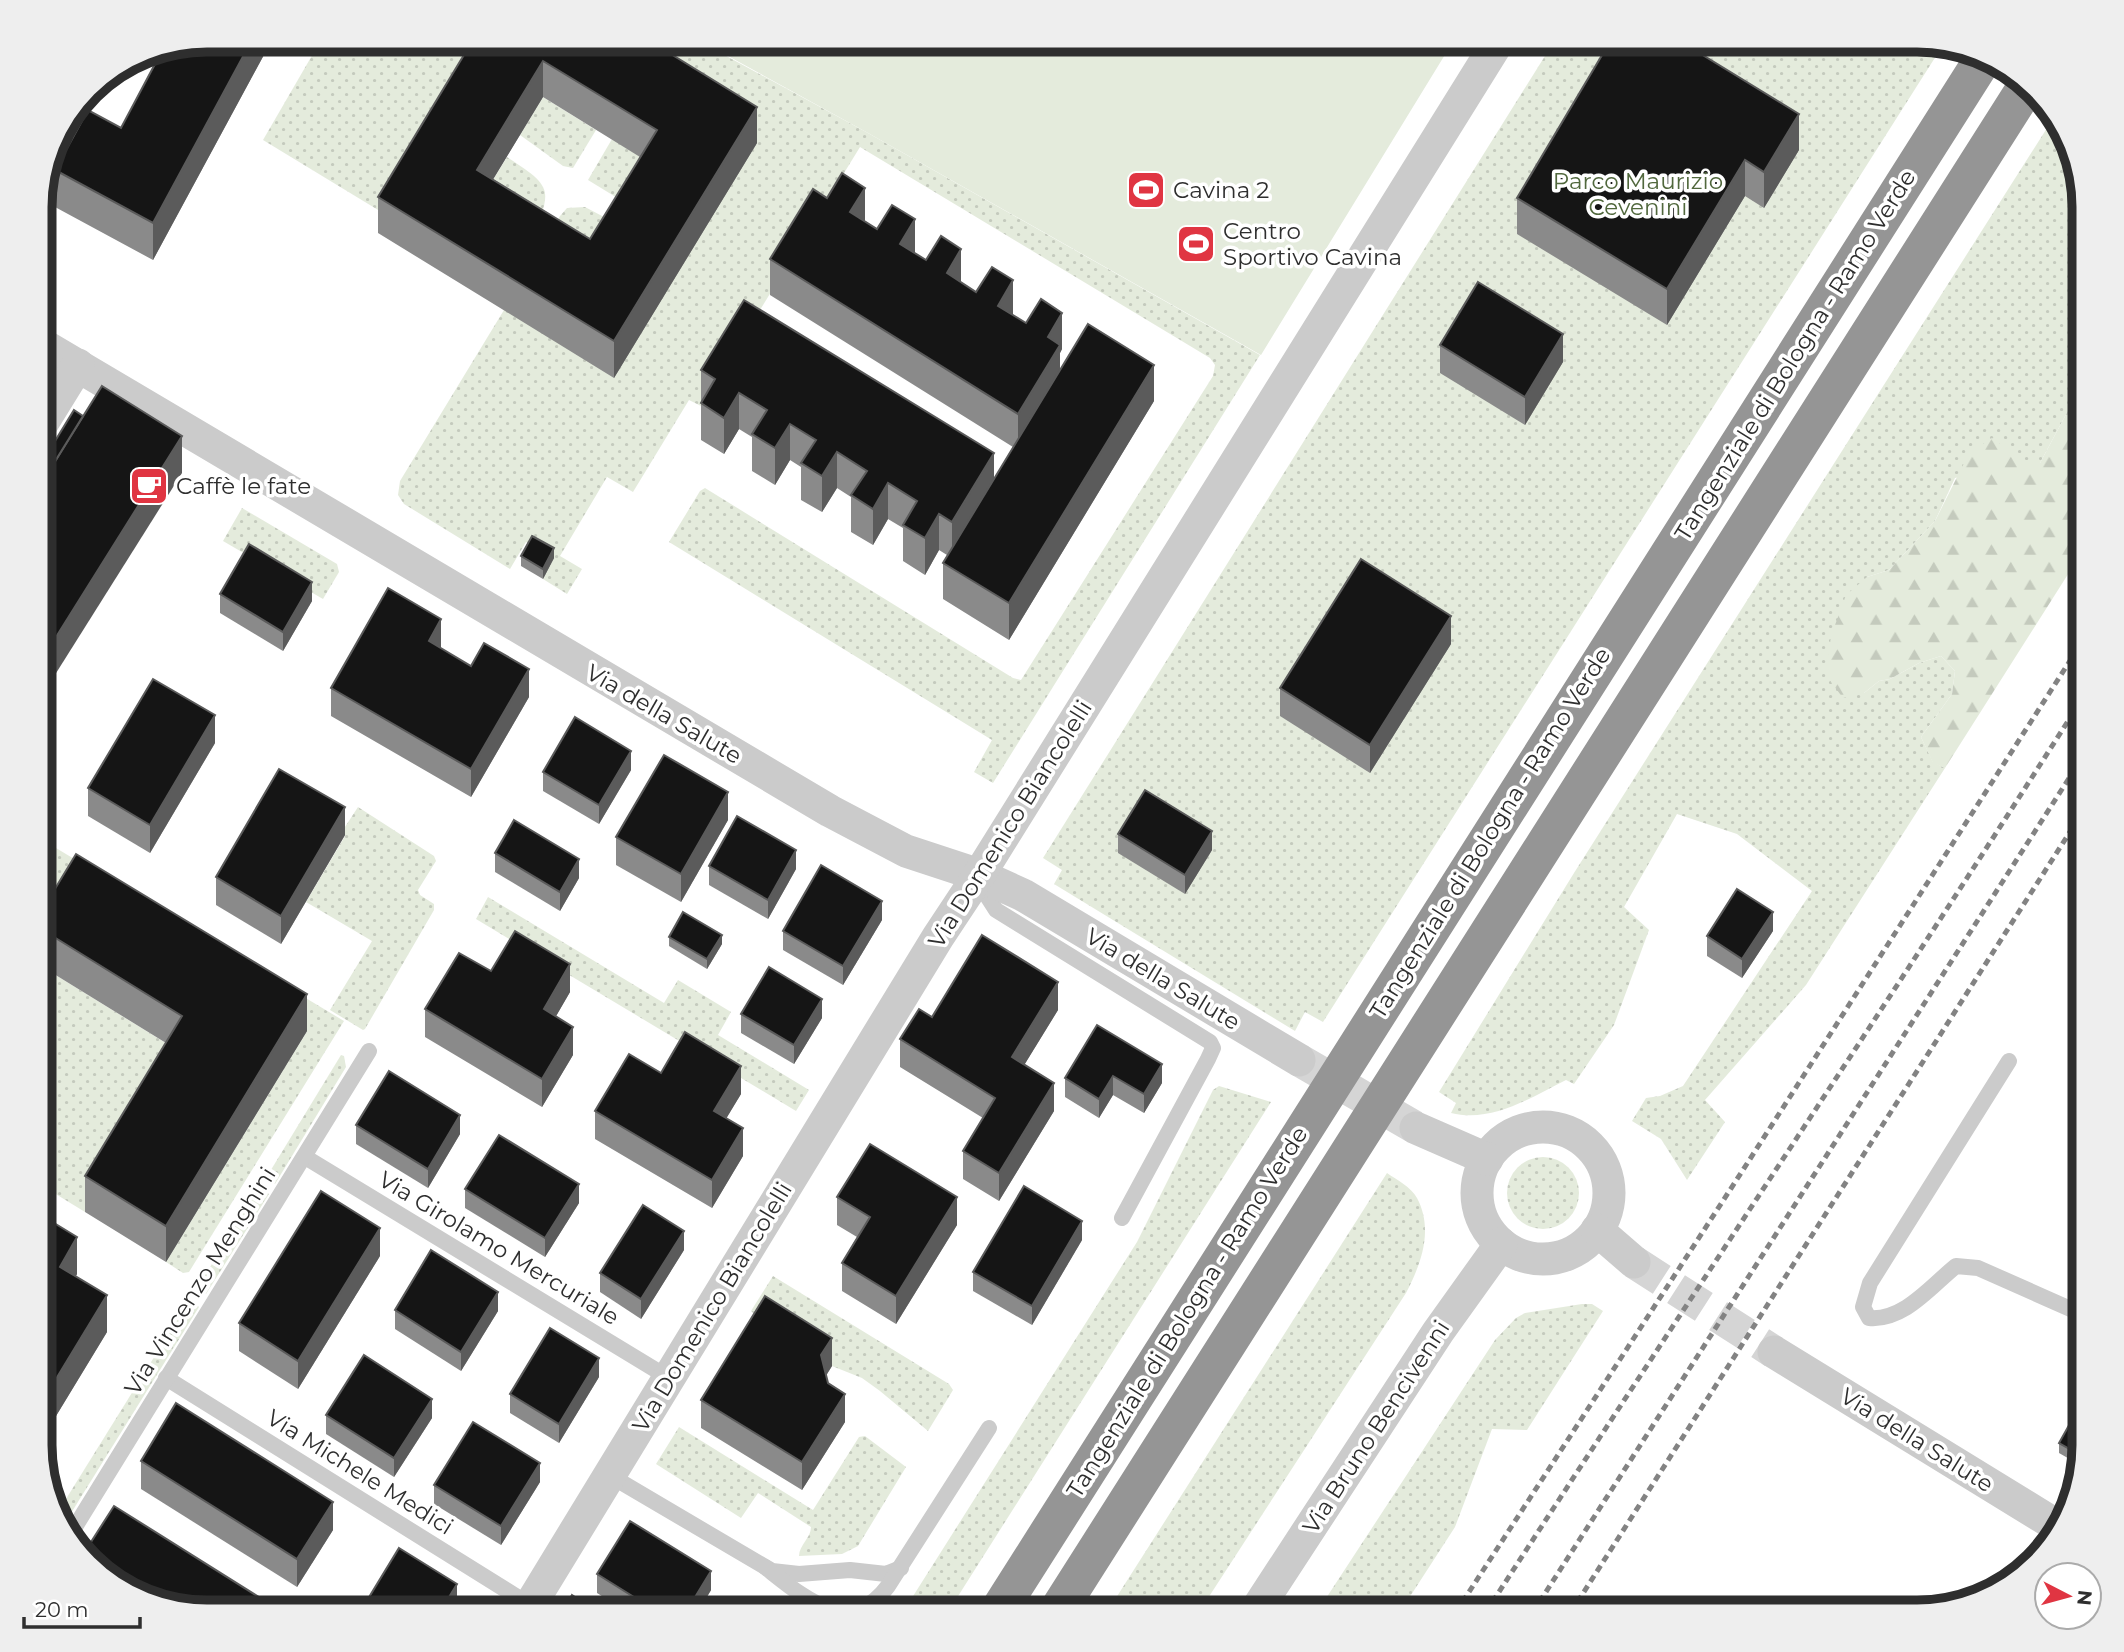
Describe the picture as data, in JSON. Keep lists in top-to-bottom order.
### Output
{
  "streets": {
    "highway": ["Tangenziale di Bologna - Ramo Verde"],
    "street": ["Via della Salute", "Via Domenico Biancolelli", "Via Bruno Bencivenni"],
    "lane": ["Via Girolamo Mercuriale", "Via Vincenzo Menghini", "Via Michele Medici"]
  },
  "crossings": [
    ["Via della Salute", "Via Domenico Biancolelli"],
    ["Via Domenico Biancolelli", "Via Girolamo Mercuriale"],
    ["Via Girolamo Mercuriale", "Via Vincenzo Menghini"],
    ["Via Vincenzo Menghini", "Via Michele Medici"]
  ],
  "parks": ["Parco Maurizio Cevenini"],
  "places": {
    "sports": ["Cavina 2", "Centro Sportivo Cavina"],
    "cafe": ["Caffè le fate"]
  },
  "scale_bar": "20 m",
  "north": "right"
}
